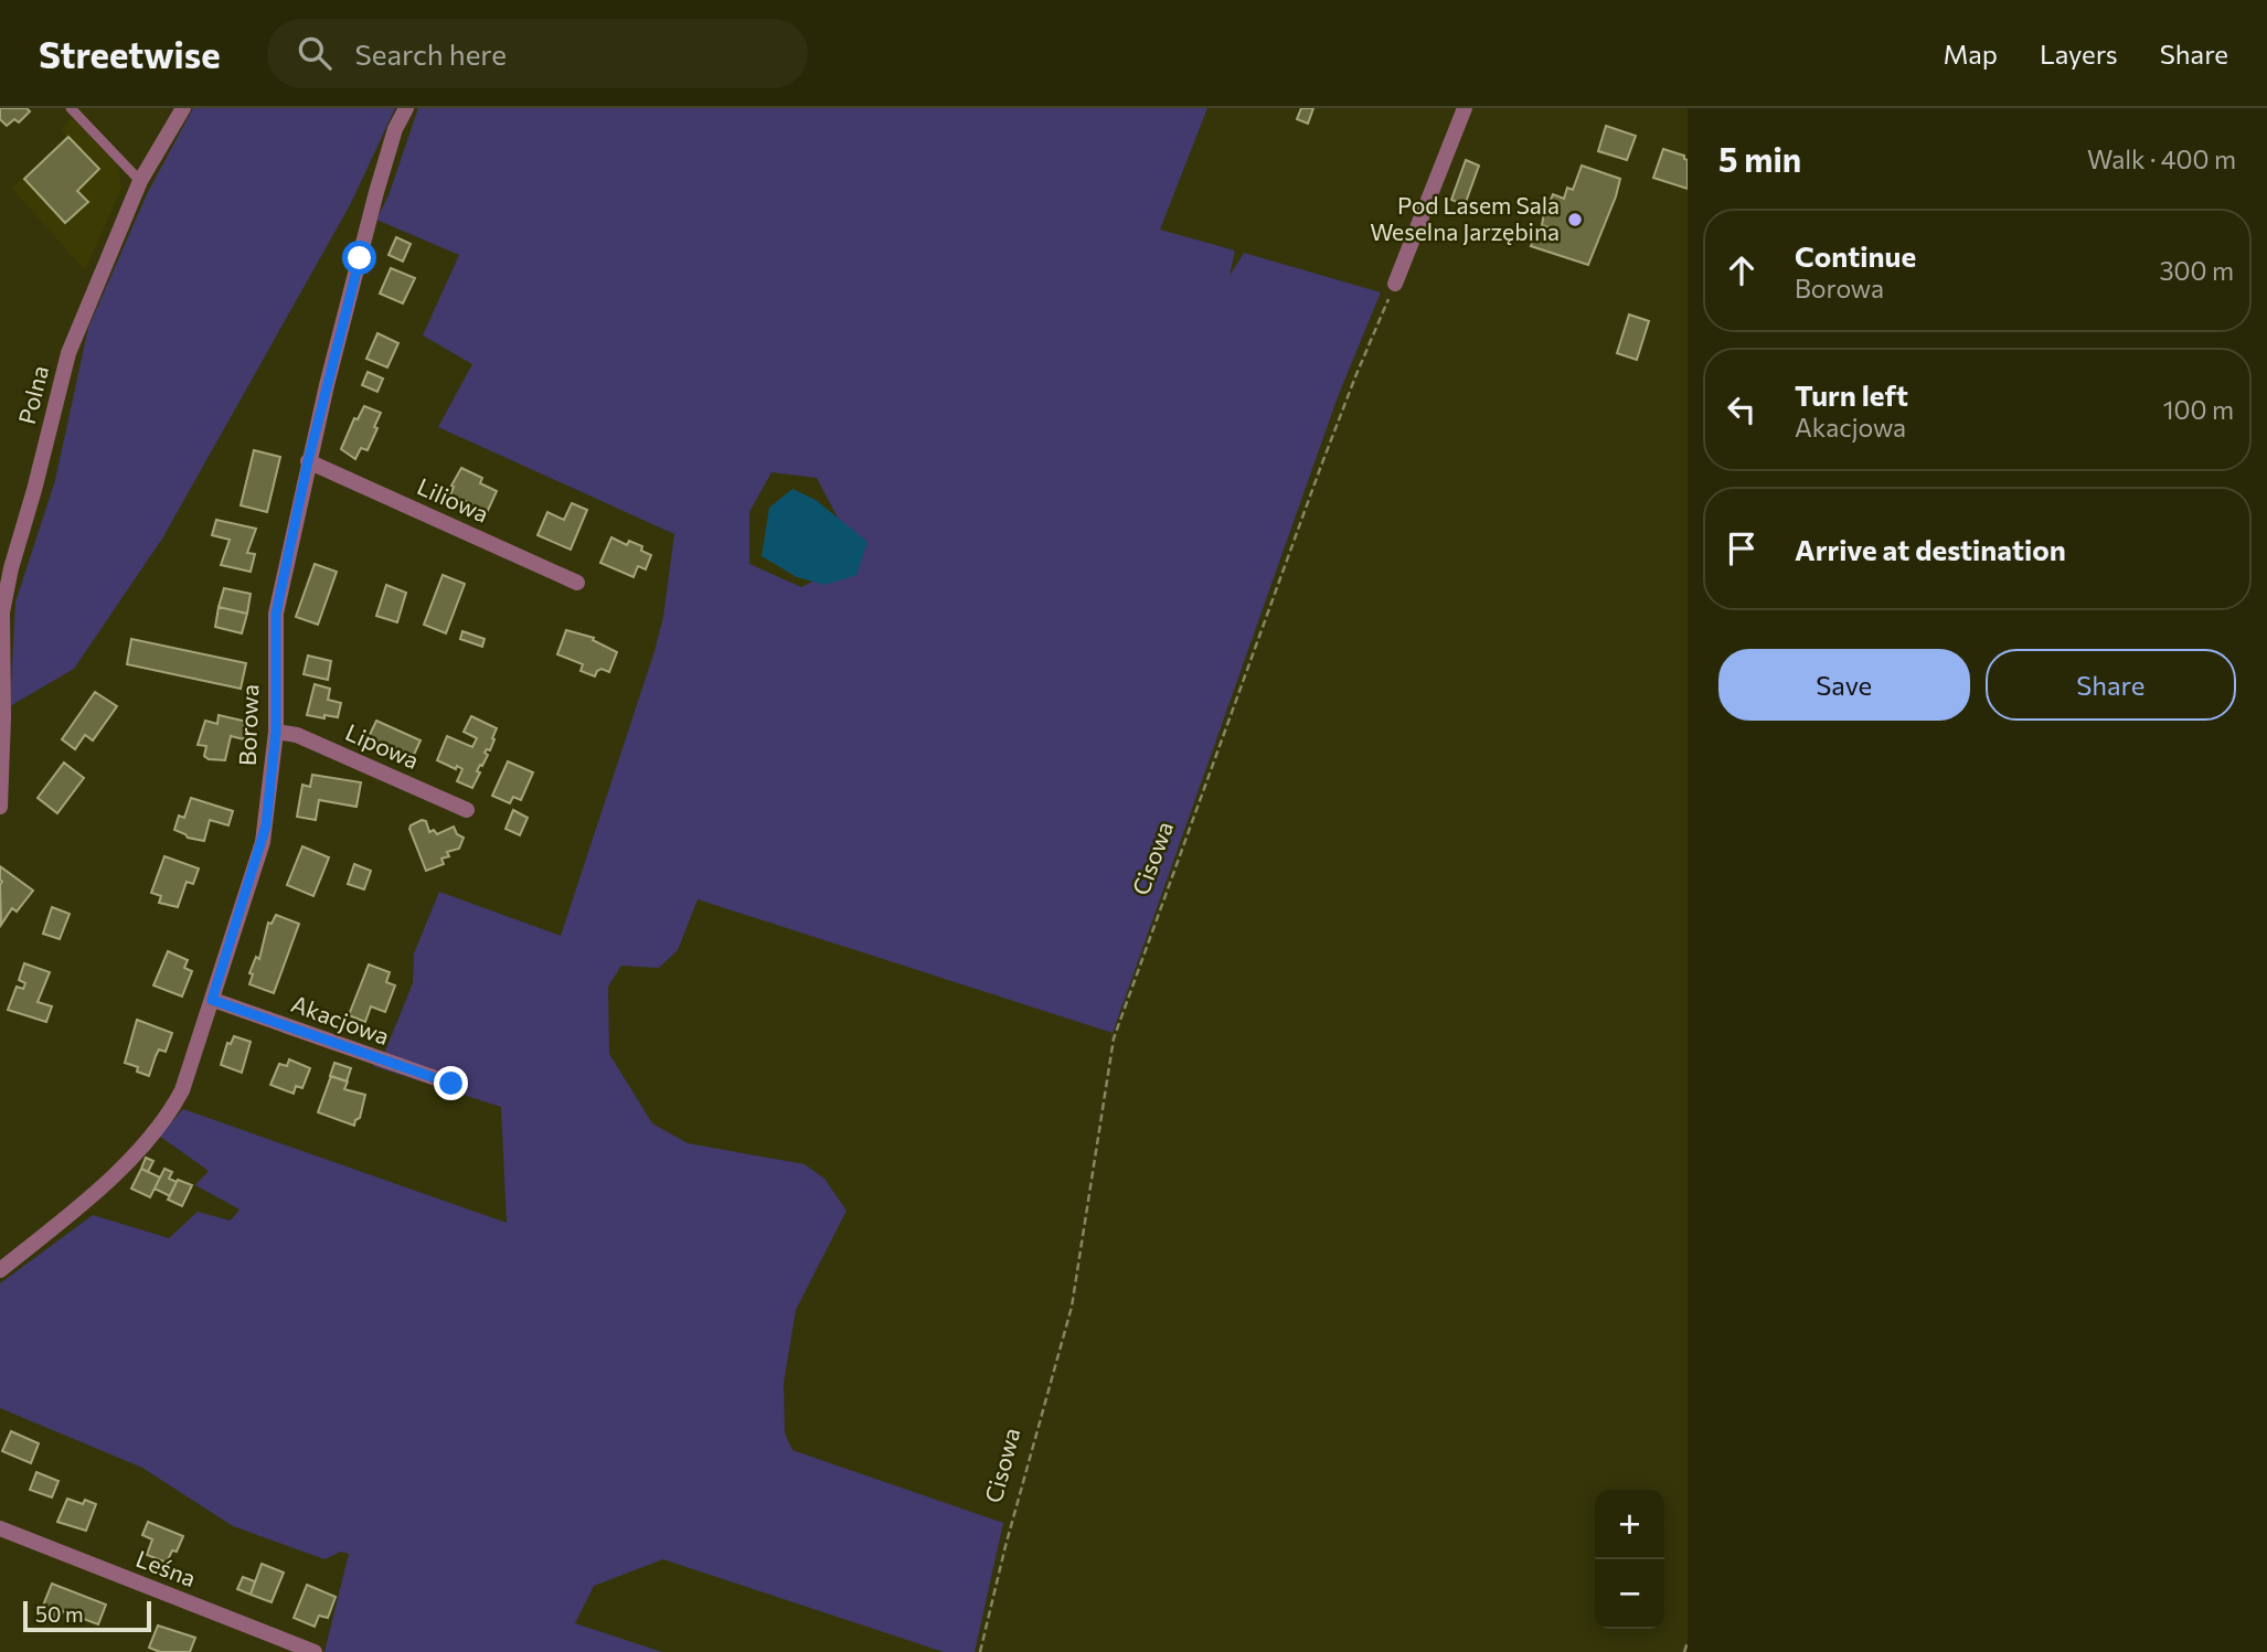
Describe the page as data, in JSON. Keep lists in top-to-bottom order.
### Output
{
  "streets": {
    "street": [
      "Polna",
      "Liliowa",
      "Borowa",
      "Lipowa",
      "Akacjowa",
      "Leśna"
    ],
    "path": ["Cisowa"]
  },
  "crossings": [
    ["Liliowa", "Borowa"],
    ["Borowa", "Lipowa"],
    ["Borowa", "Akacjowa"]
  ],
  "places": ["Pod Lasem Sala Weselna Jarzębina"],
  "scale_bar": "50 m",
  "page": {
    "header": "Streetwise",
    "search": "Search here",
    "nav": ["Map", "Layers", "Share"],
    "heading": ["5 min", "Walk · 400 m"],
    "list": [
      ["Continue", "Borowa", "300 m"],
      ["Turn left", "Akacjowa", "100 m"],
      "Arrive at destination"
    ],
    "buttons": ["Save", "Share"],
    "map_buttons": ["+", "−"],
    "scale": "50 m"
  }
}
